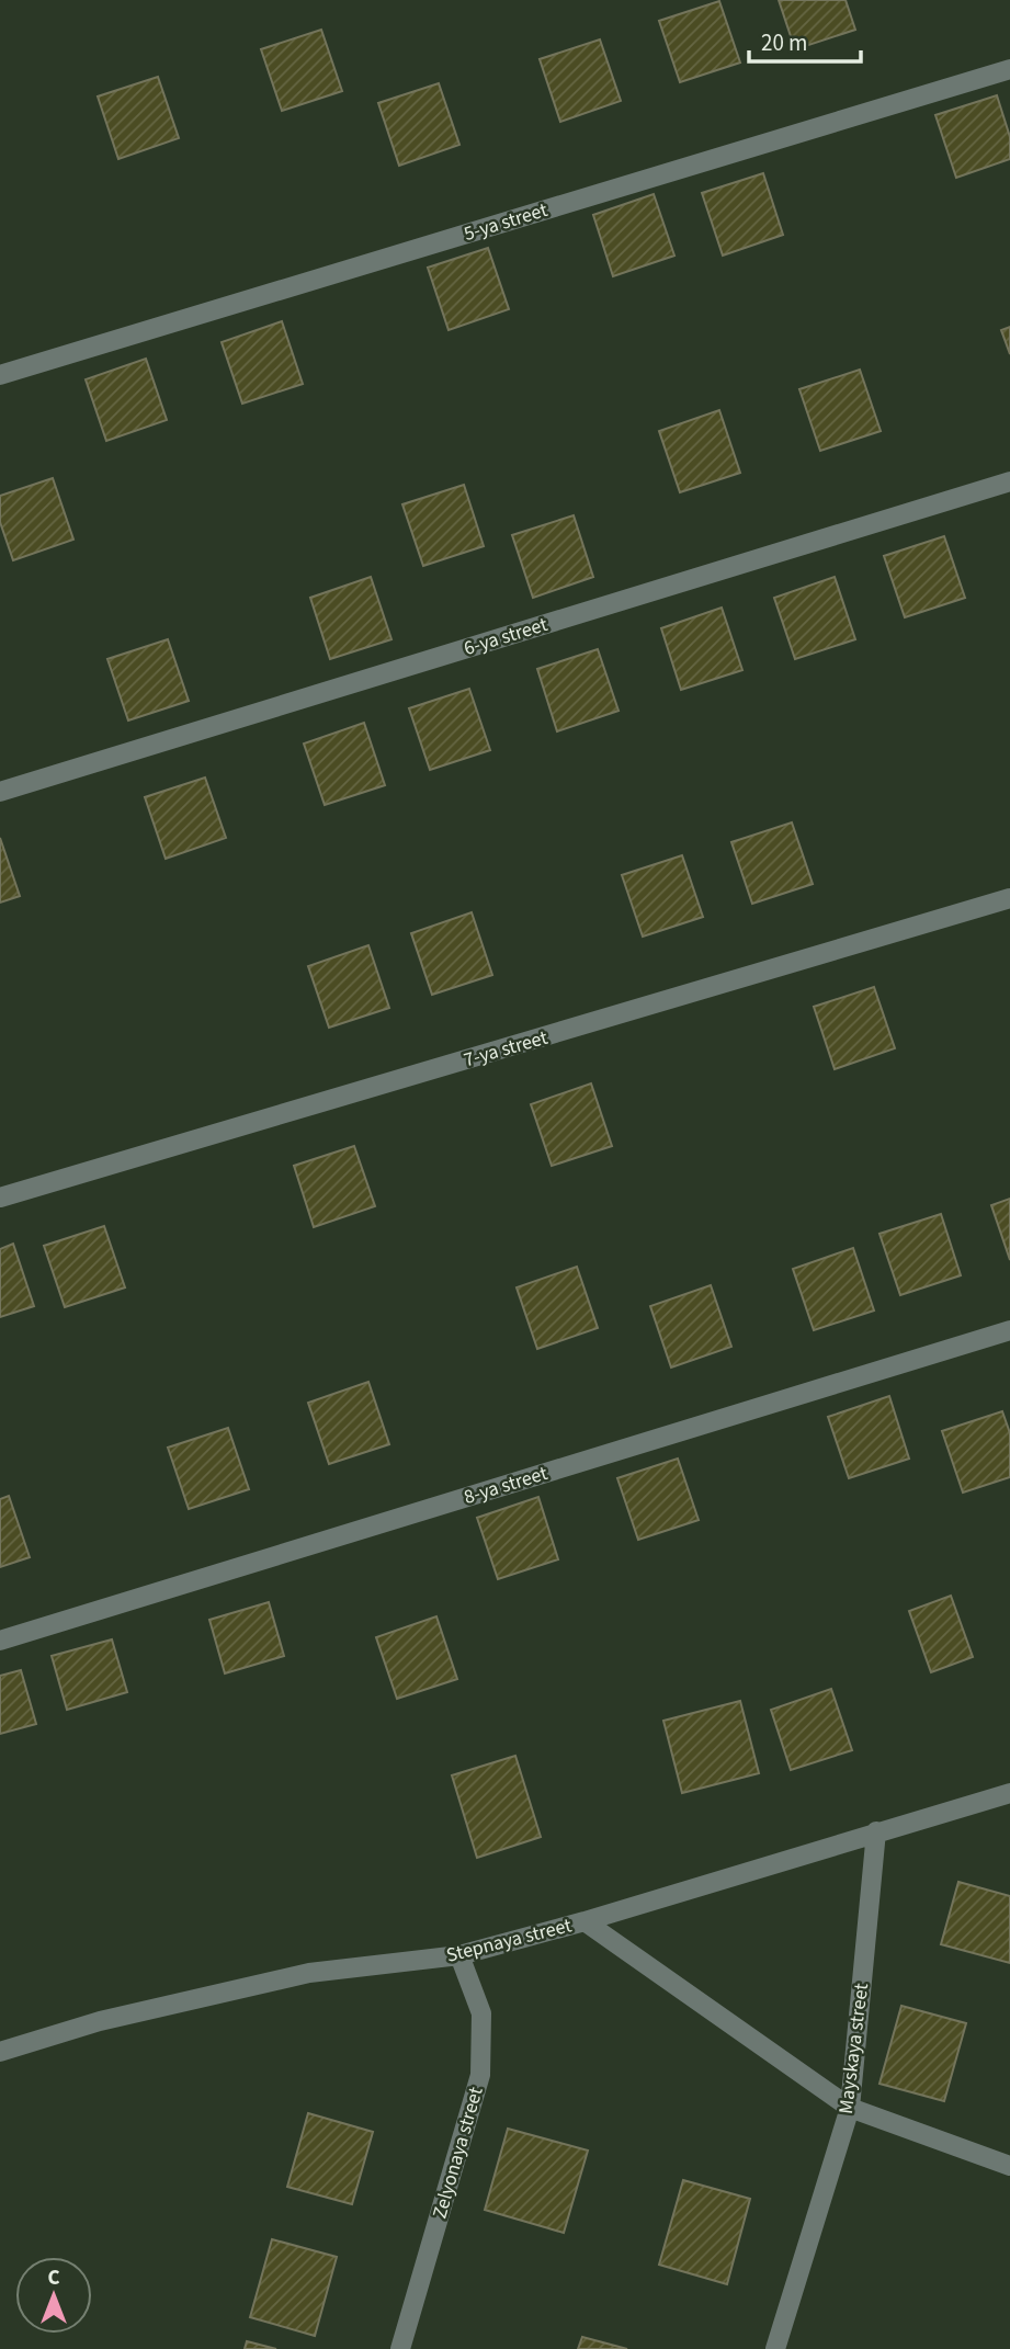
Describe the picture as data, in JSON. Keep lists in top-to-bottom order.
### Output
{
  "streets": {
    "street": [
      "5-ya street",
      "6-ya street",
      "7-ya street",
      "8-ya street",
      "Stepnaya street",
      "Mayskaya street",
      "Zelyonaya street"
    ]
  },
  "crossings": [
    ["Stepnaya street", "Mayskaya street"],
    ["Stepnaya street", "Zelyonaya street"]
  ],
  "scale_bar": "20 m",
  "north": "top"
}
